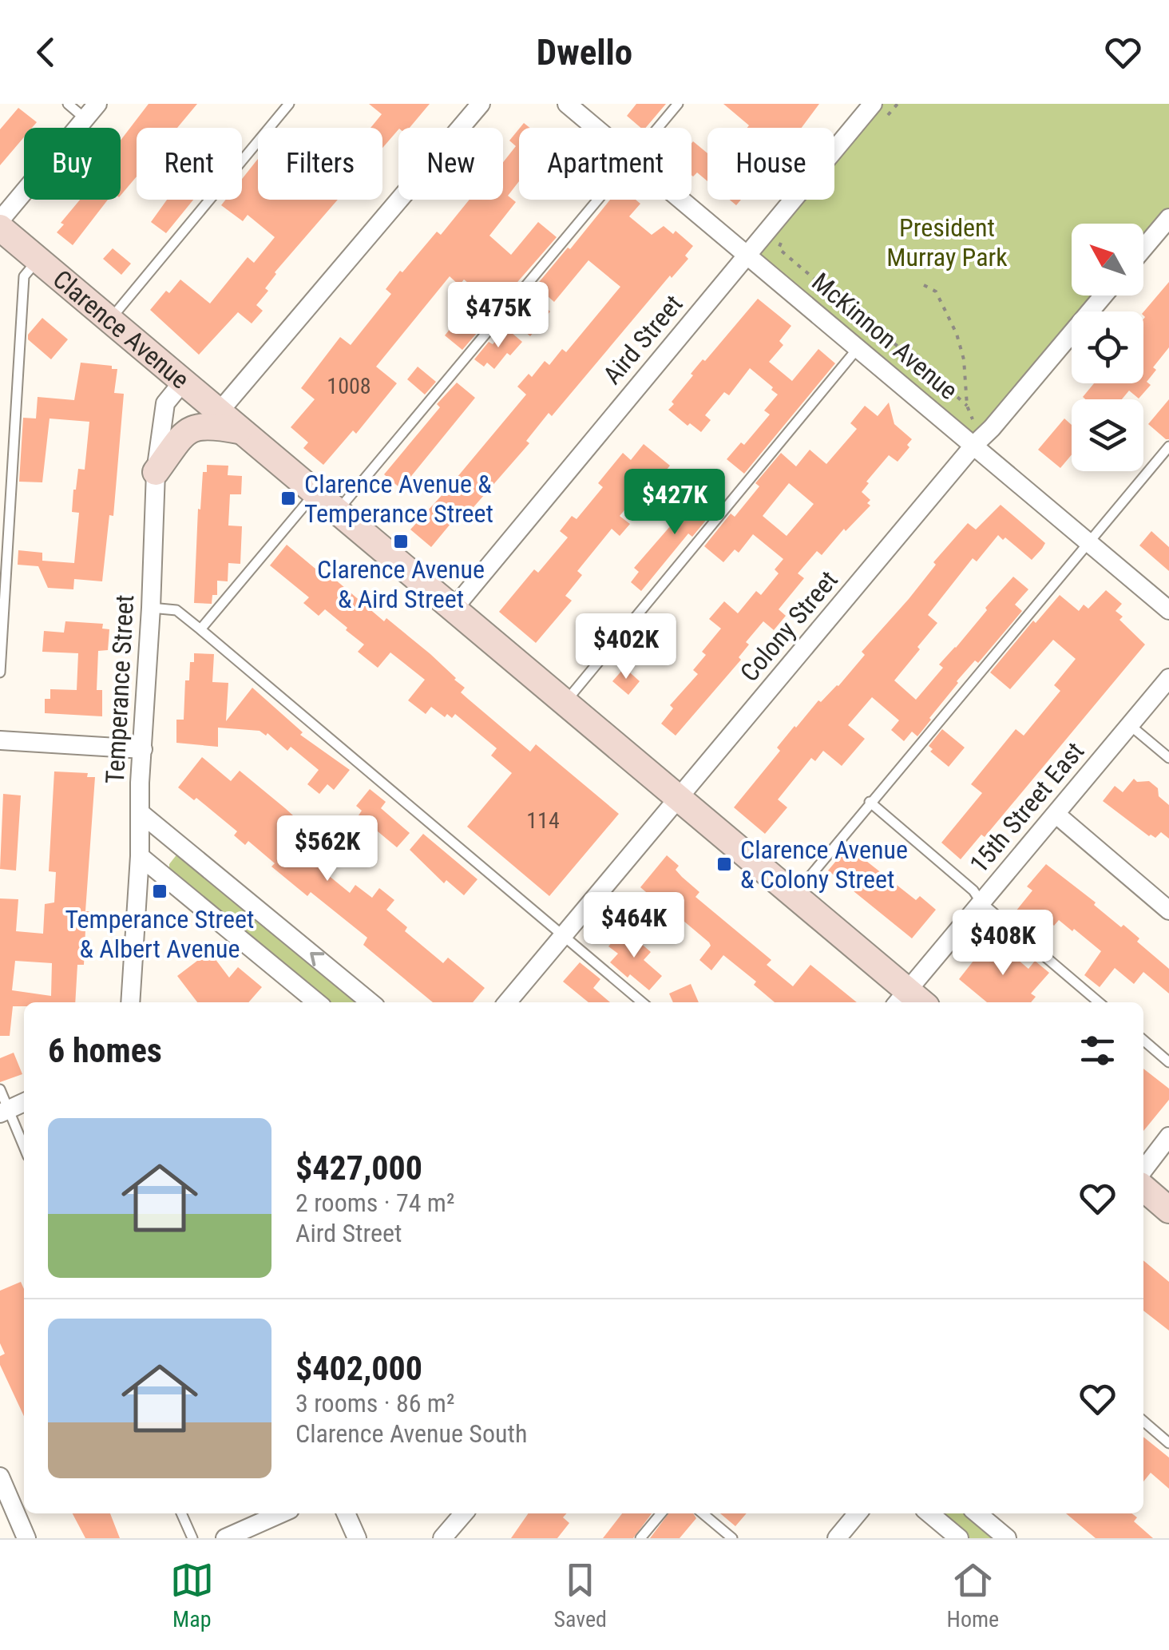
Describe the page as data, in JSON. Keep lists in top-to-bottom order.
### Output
{
  "streets": {
    "main road": ["Clarence Avenue"],
    "street": [
      "McKinnon Avenue",
      "Aird Street",
      "Colony Street",
      "Temperance Street",
      "15th Street East"
    ]
  },
  "crossings": [
    ["Clarence Avenue", "Aird Street"],
    ["Clarence Avenue", "Colony Street"],
    ["Clarence Avenue", "Temperance Street"],
    ["Clarence Avenue", "15th Street East"],
    ["McKinnon Avenue", "Aird Street"],
    ["McKinnon Avenue", "Colony Street"]
  ],
  "parks": ["President Murray Park"],
  "places": {
    "transit": [
      "Clarence Avenue & Temperance Street",
      "Clarence Avenue & Aird Street",
      "Clarence Avenue & Colony Street",
      "Temperance Street & Albert Avenue"
    ]
  },
  "house_numbers": ["1008", "114"],
  "north": "top left",
  "page": {
    "header": "Dwello",
    "chip": [
      "Buy",
      "Rent",
      "Filters",
      "New",
      "Apartment",
      "House"
    ],
    "price": [
      "$475K",
      "$427K",
      "$402K",
      "$562K",
      "$464K",
      "$408K"
    ],
    "heading": "6 homes",
    "list": [
      {
        "name": "$427,000",
        "note": "2 rooms · 74 m² · Aird Street"
      },
      {
        "name": "$402,000",
        "note": "3 rooms · 86 m² · Clarence Avenue South"
      }
    ],
    "tabs": ["Map", "Saved", "Home"]
  }
}
